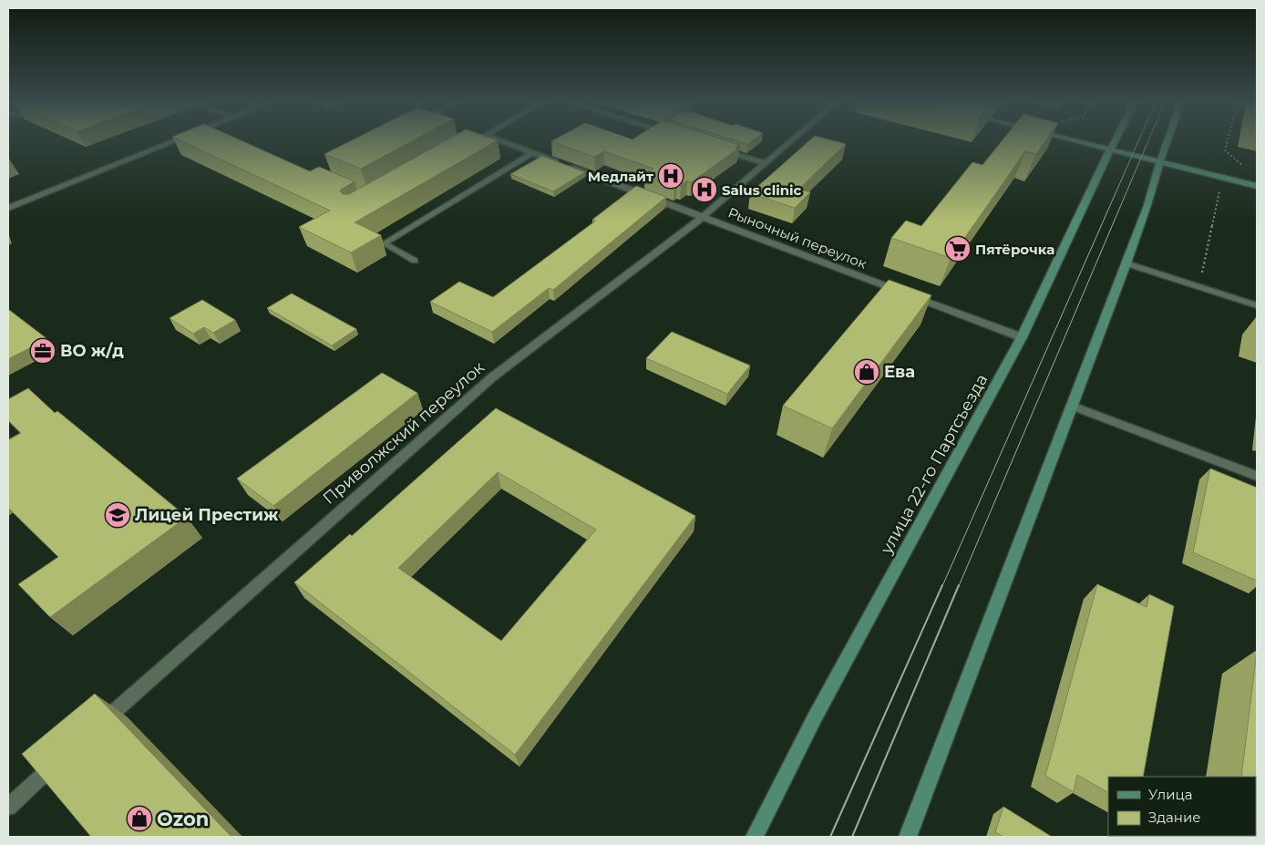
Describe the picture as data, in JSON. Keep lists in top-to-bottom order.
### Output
{
  "streets": {
    "main road": ["улица 22-го Партсъезда"],
    "street": ["Рыночный переулок", "Приволжский переулок"]
  },
  "crossings": [
    ["Рыночный переулок", "Приволжский переулок"],
    ["Рыночный переулок", "улица 22-го Партсъезда"]
  ],
  "places": {
    "hospital": ["Медлайт", "Salus clinic"],
    "supermarket": ["Пятёрочка"],
    "office": ["ВО ж/д"],
    "shop": ["Ева", "Ozon"],
    "school or university": ["Лицей Престиж"]
  },
  "legend": ["Улица", "Здание"]
}
